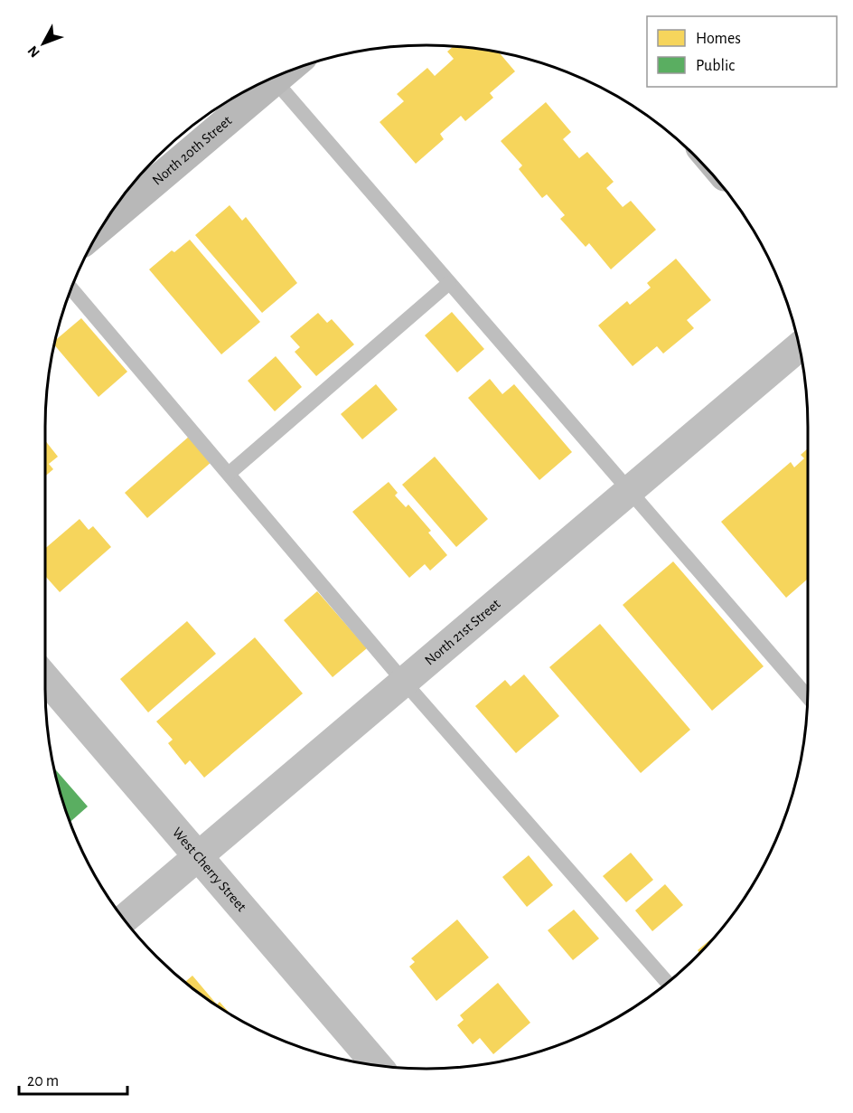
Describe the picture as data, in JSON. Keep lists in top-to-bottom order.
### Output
{
  "streets": {
    "main road": ["North 20th Street"],
    "street": ["North 21st Street", "West Cherry Street"]
  },
  "crossings": [
    ["North 21st Street", "West Cherry Street"]
  ],
  "legend": ["Homes", "Public"],
  "scale_bar": "20 m",
  "north": "bottom left"
}
